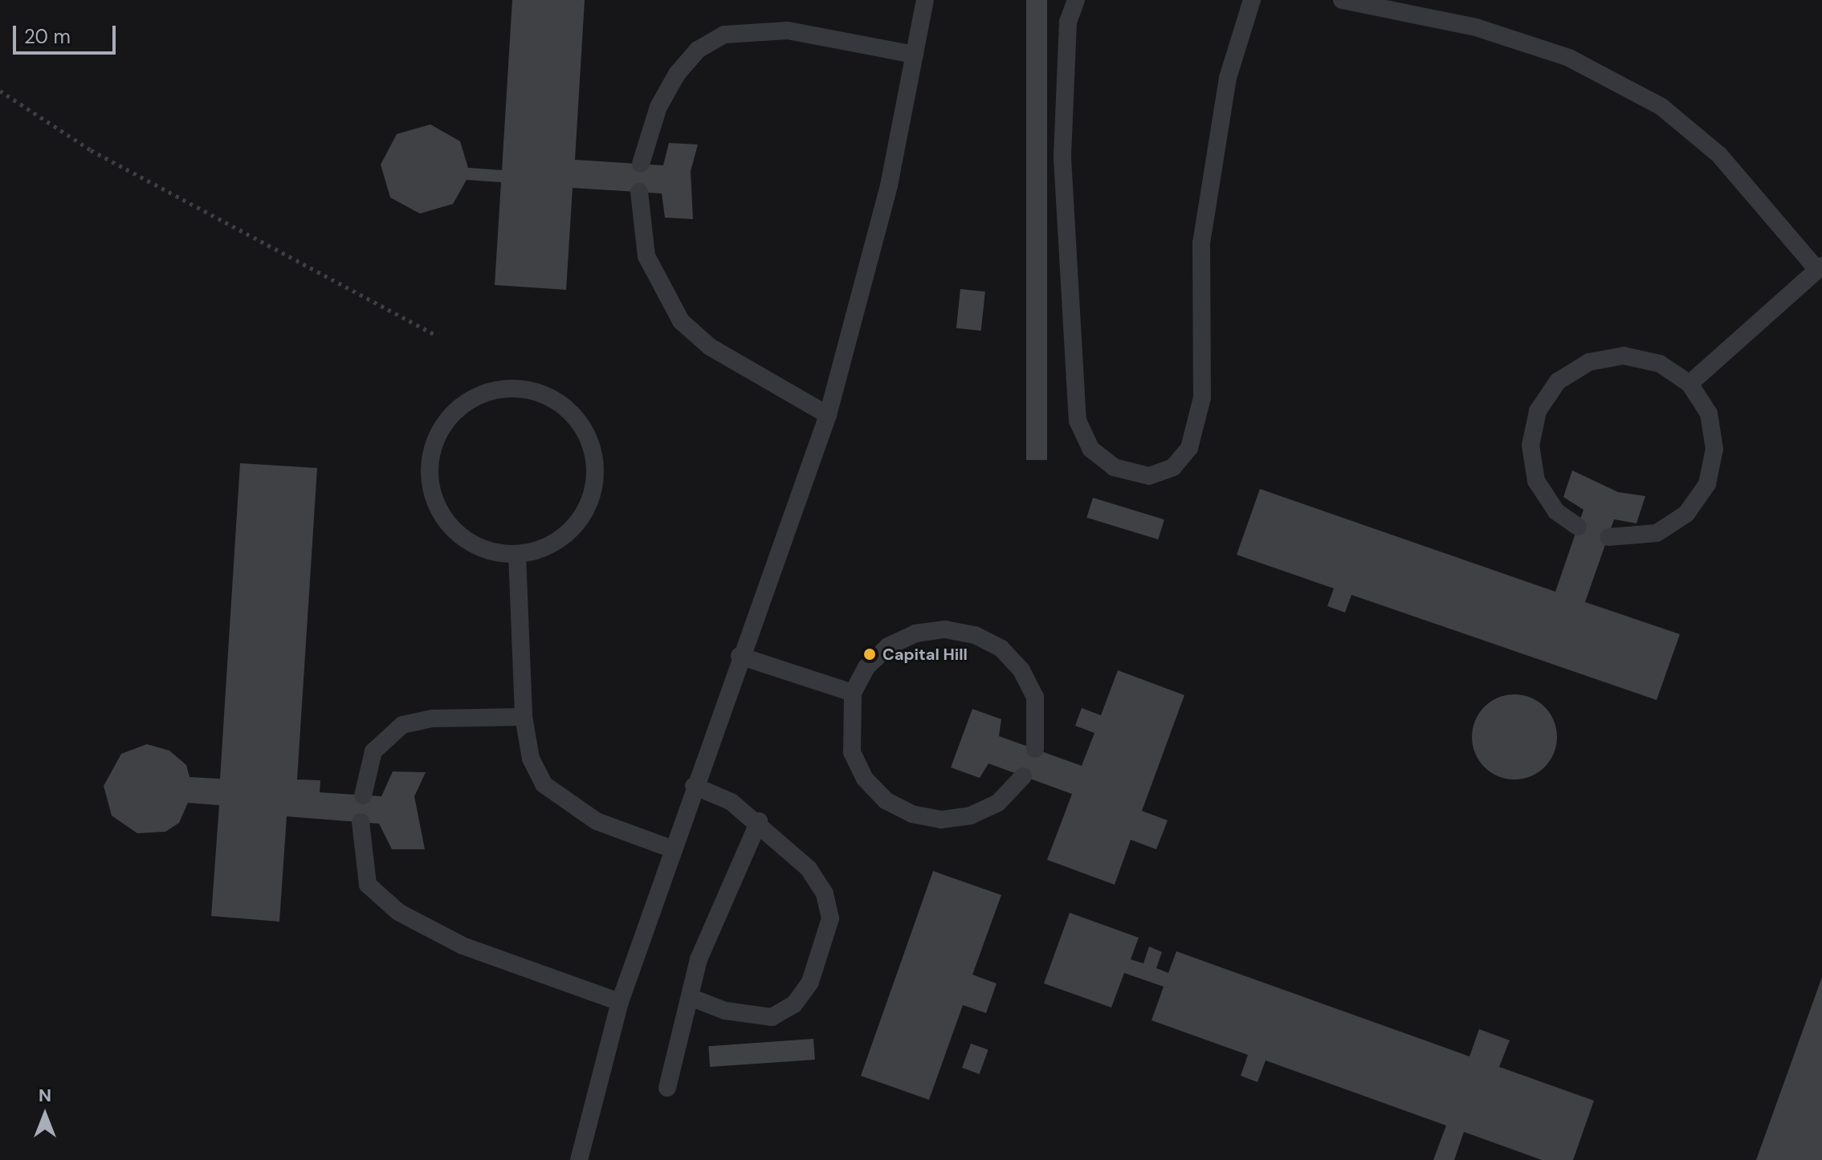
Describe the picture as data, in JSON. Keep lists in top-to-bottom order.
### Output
{
  "places": ["Capital Hill"],
  "scale_bar": "20 m",
  "north": "top"
}
